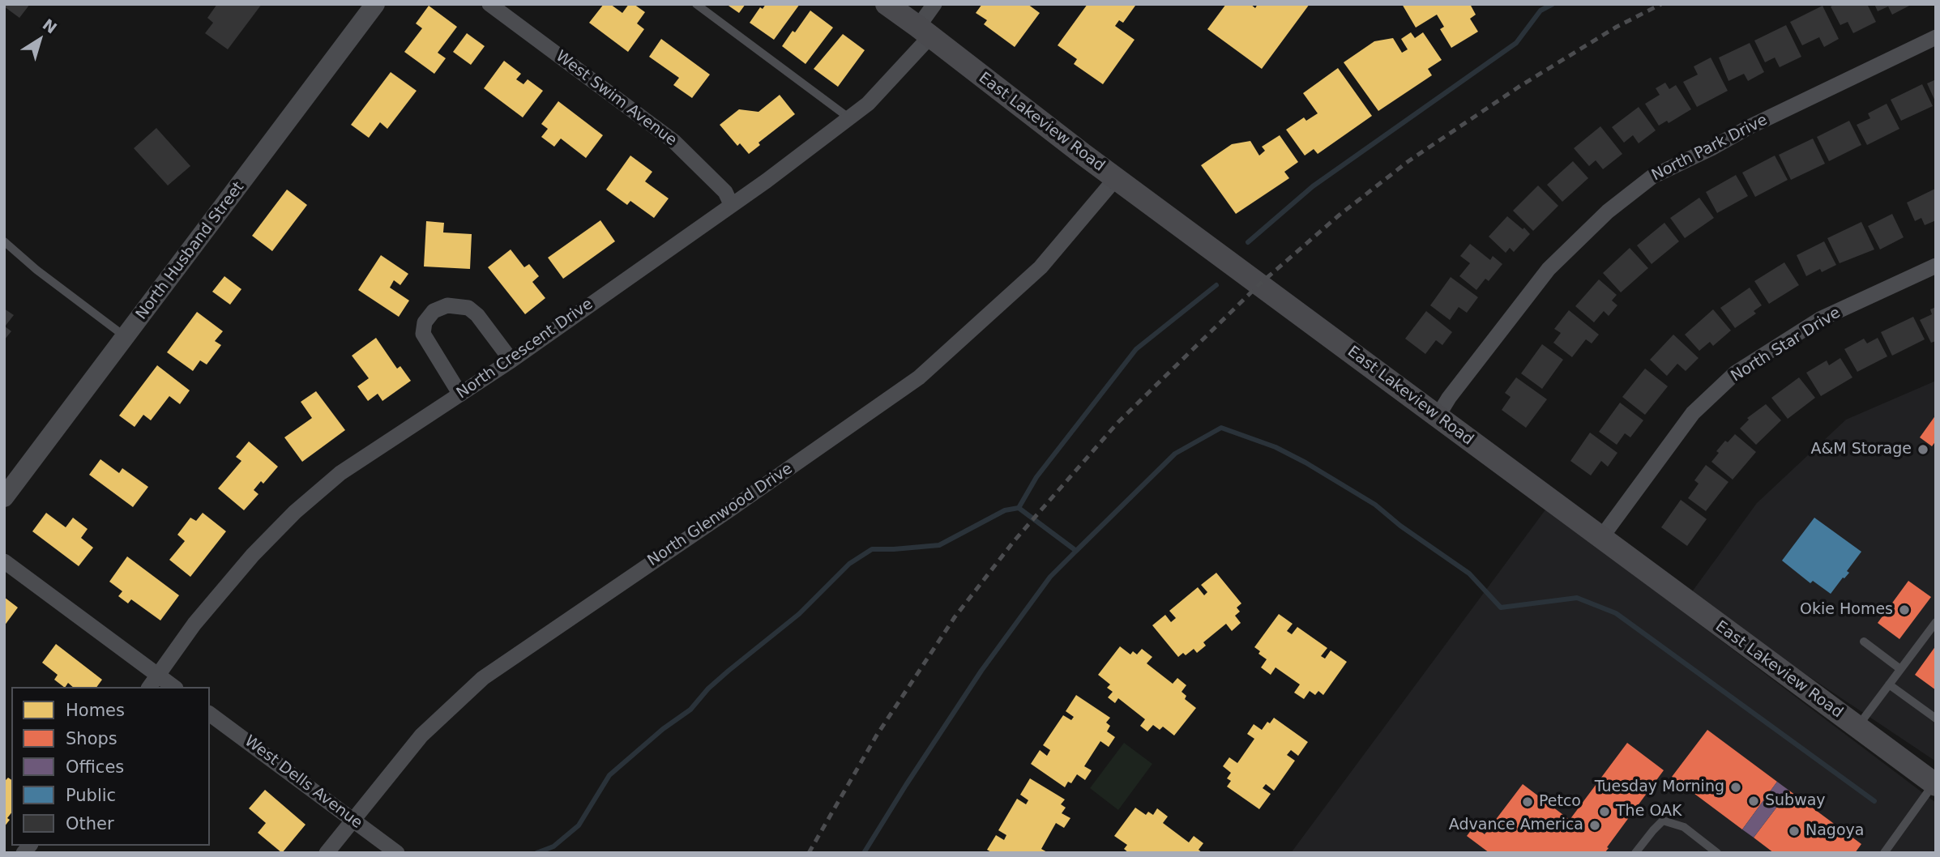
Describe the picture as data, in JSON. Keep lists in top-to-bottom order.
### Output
{
  "streets": {
    "main road": ["East Lakeview Road"],
    "street": [
      "West Swim Avenue",
      "North Park Drive",
      "North Husband Street",
      "North Star Drive",
      "North Crescent Drive",
      "North Glenwood Drive",
      "West Dells Avenue"
    ]
  },
  "crossings": [
    ["West Swim Avenue", "North Crescent Drive"],
    ["East Lakeview Road", "North Park Drive"],
    ["East Lakeview Road", "North Star Drive"],
    ["East Lakeview Road", "North Crescent Drive"],
    ["East Lakeview Road", "North Glenwood Drive"],
    ["North Glenwood Drive", "West Dells Avenue"]
  ],
  "places": [
    "A&M Storage",
    "Okie Homes",
    "Tuesday Morning",
    "Subway",
    "Petco",
    "The OAK",
    "Advance America",
    "Nagoya"
  ],
  "legend": [
    "Homes",
    "Shops",
    "Offices",
    "Public",
    "Other"
  ],
  "north": "top right"
}
